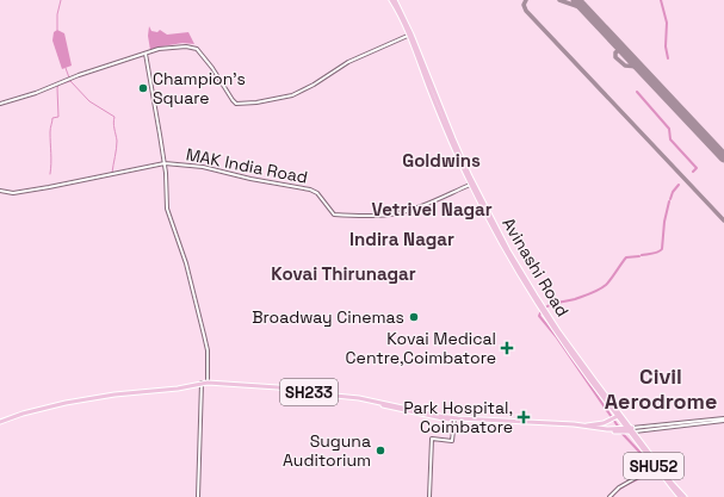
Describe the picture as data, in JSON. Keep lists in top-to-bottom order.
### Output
{
  "streets": {
    "main road": ["Avinashi Road", "SH233", "SHU52"],
    "street": ["MAK India Road"]
  },
  "crossings": [
    ["MAK India Road", "Avinashi Road"],
    ["Avinashi Road", "SH233"]
  ],
  "districts": [
    "Goldwins",
    "Vetrivel Nagar",
    "Indira Nagar",
    "Kovai Thirunagar",
    "Civil Aerodrome"
  ],
  "places": {
    "other": ["Champion's Square", "Broadway Cinemas", "Suguna Auditorium"],
    "health": ["Kovai Medical Centre,Coimbatore", "Park Hospital, Coimbatore"]
  }
}
